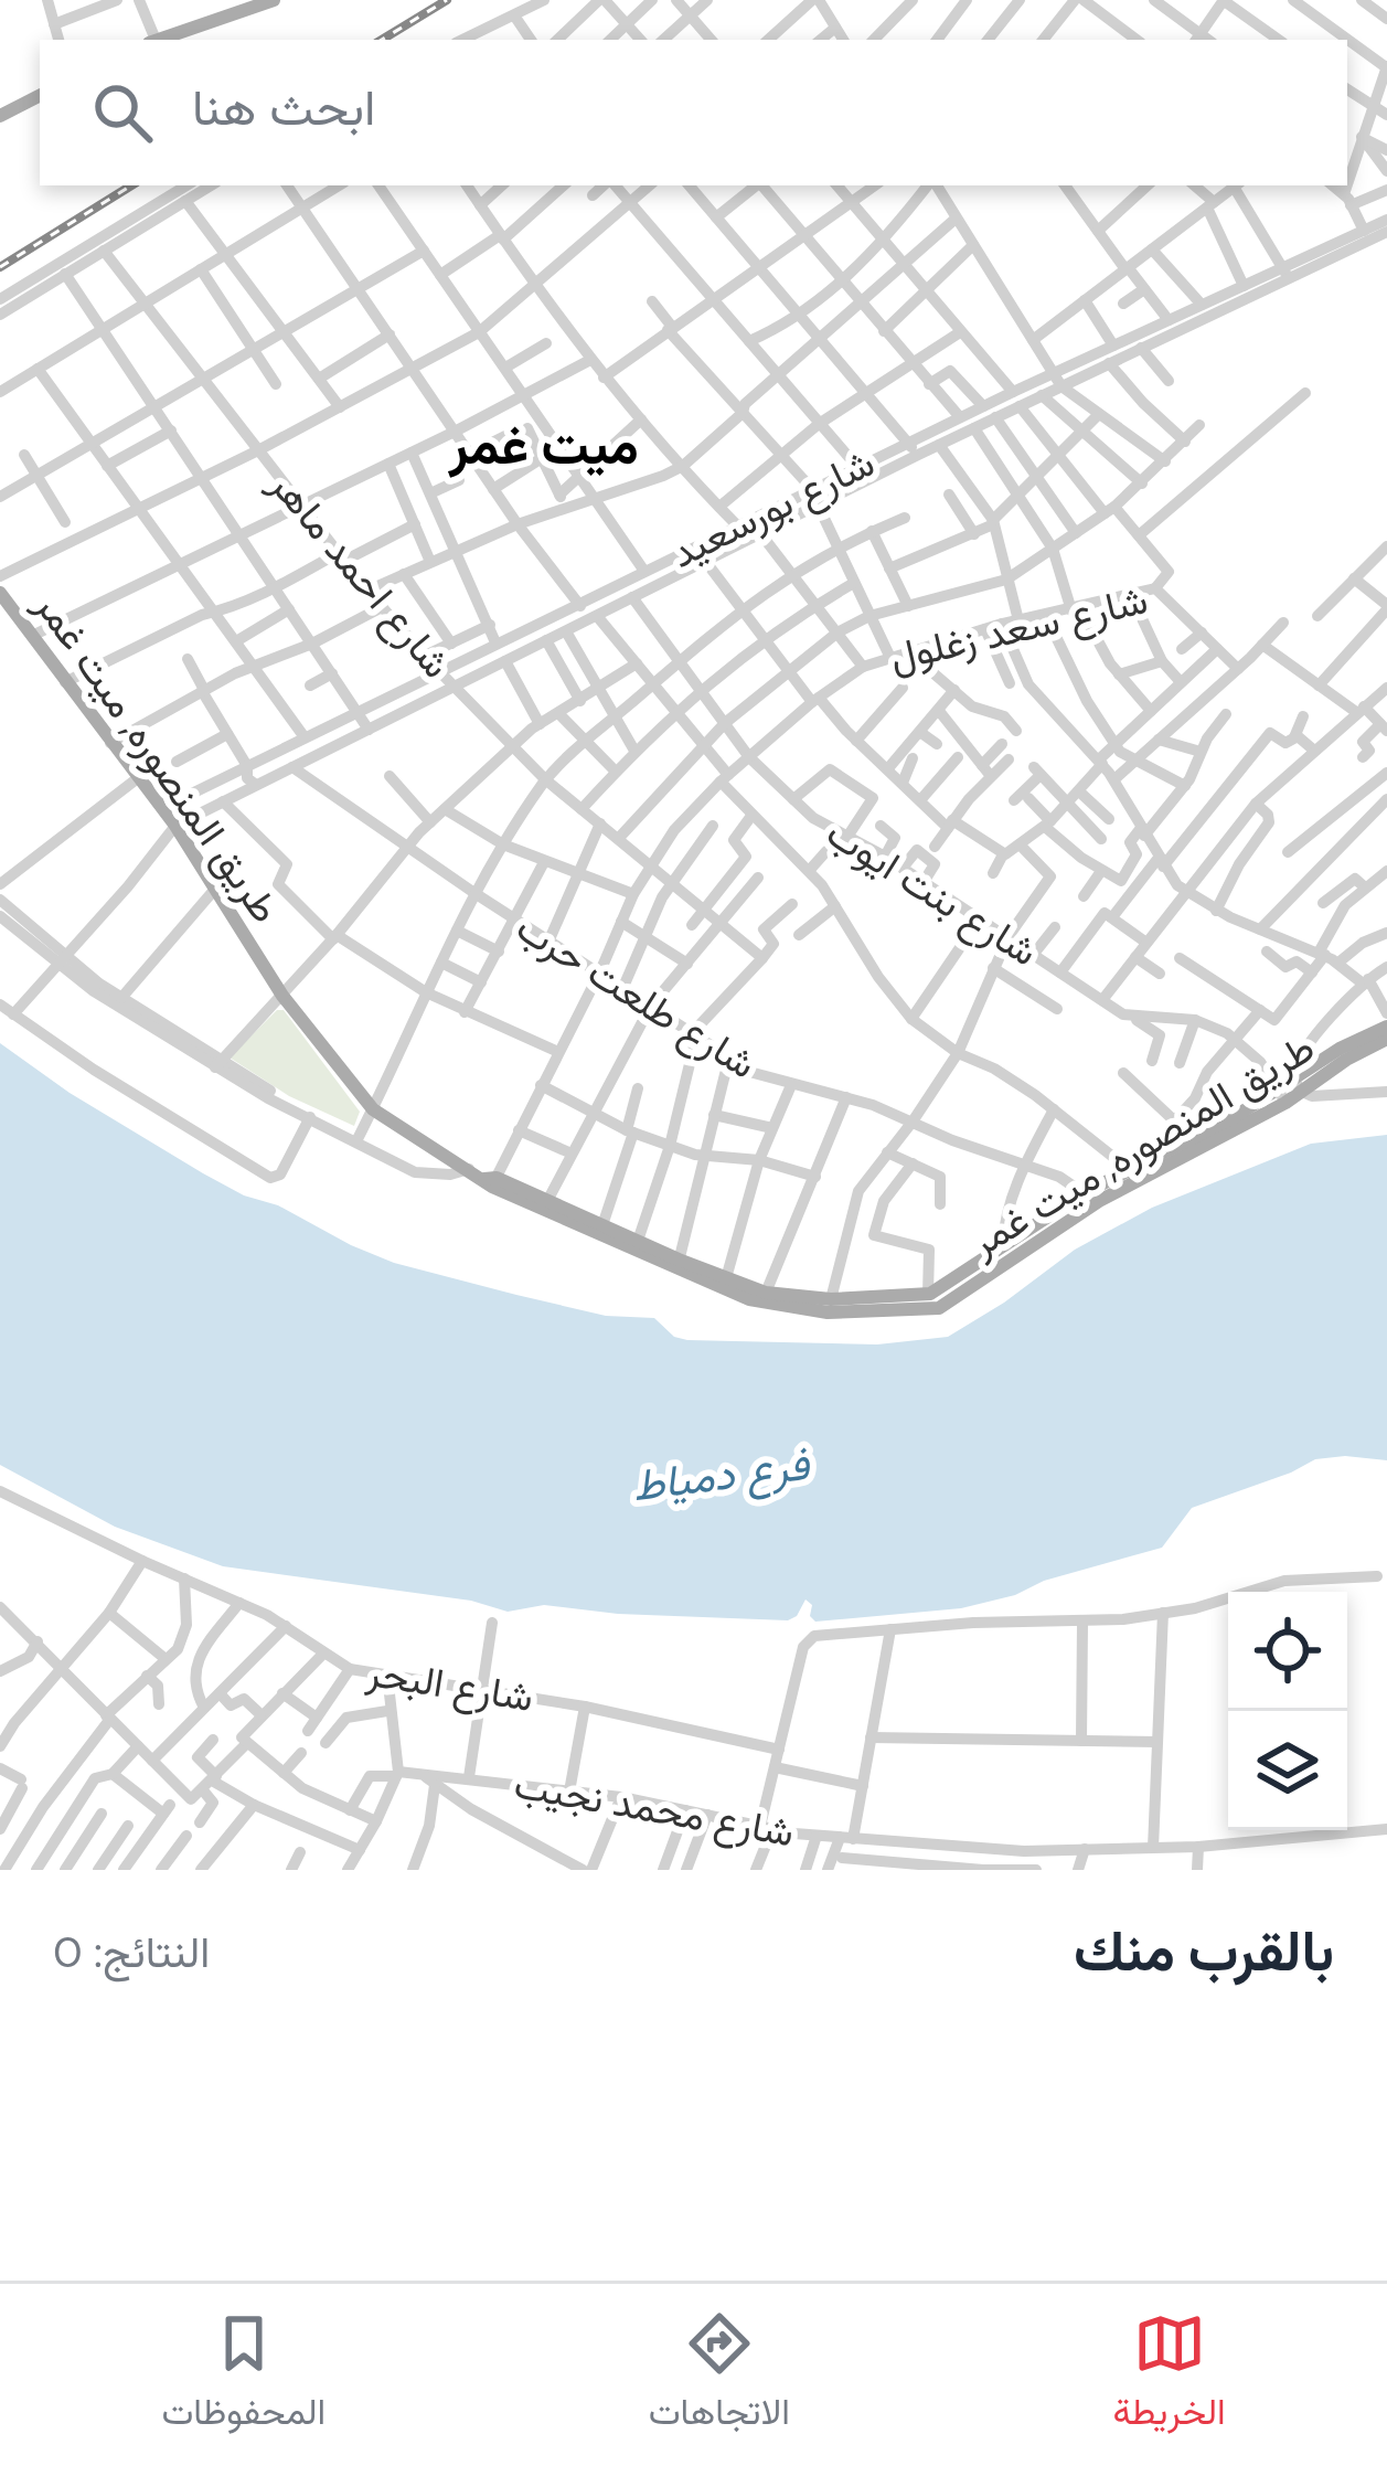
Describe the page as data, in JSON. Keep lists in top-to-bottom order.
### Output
{
  "streets": {
    "main road": ["طريق المنصوره, ميت غمر"],
    "street": [
      "شارع بورسعيد",
      "شارع احمد ماهر",
      "شارع سعد زغلول",
      "شارع بنت ايوب",
      "شارع طلعت حرب",
      "شارع البحر",
      "شارع محمد نجيب"
    ]
  },
  "crossings": [
    ["شارع بورسعيد", "شارع احمد ماهر"],
    ["شارع بورسعيد", "طريق المنصوره, ميت غمر"],
    ["شارع بورسعيد", "شارع بنت ايوب"],
    ["شارع بورسعيد", "شارع طلعت حرب"],
    ["شارع احمد ماهر", "شارع سعد زغلول"],
    ["شارع سعد زغلول", "طريق المنصوره, ميت غمر"],
    ["شارع سعد زغلول", "شارع بنت ايوب"],
    ["شارع سعد زغلول", "شارع طلعت حرب"],
    ["طريق المنصوره, ميت غمر", "شارع بنت ايوب"],
    ["طريق المنصوره, ميت غمر", "شارع طلعت حرب"]
  ],
  "districts": ["ميت غمر"],
  "water": ["فرع دمياط"],
  "page": {
    "search": "ابحث هنا",
    "heading": ["بالقرب منك", "النتائج: 0"],
    "nav": ["الخريطة", "الاتجاهات", "المحفوظات"]
  }
}
